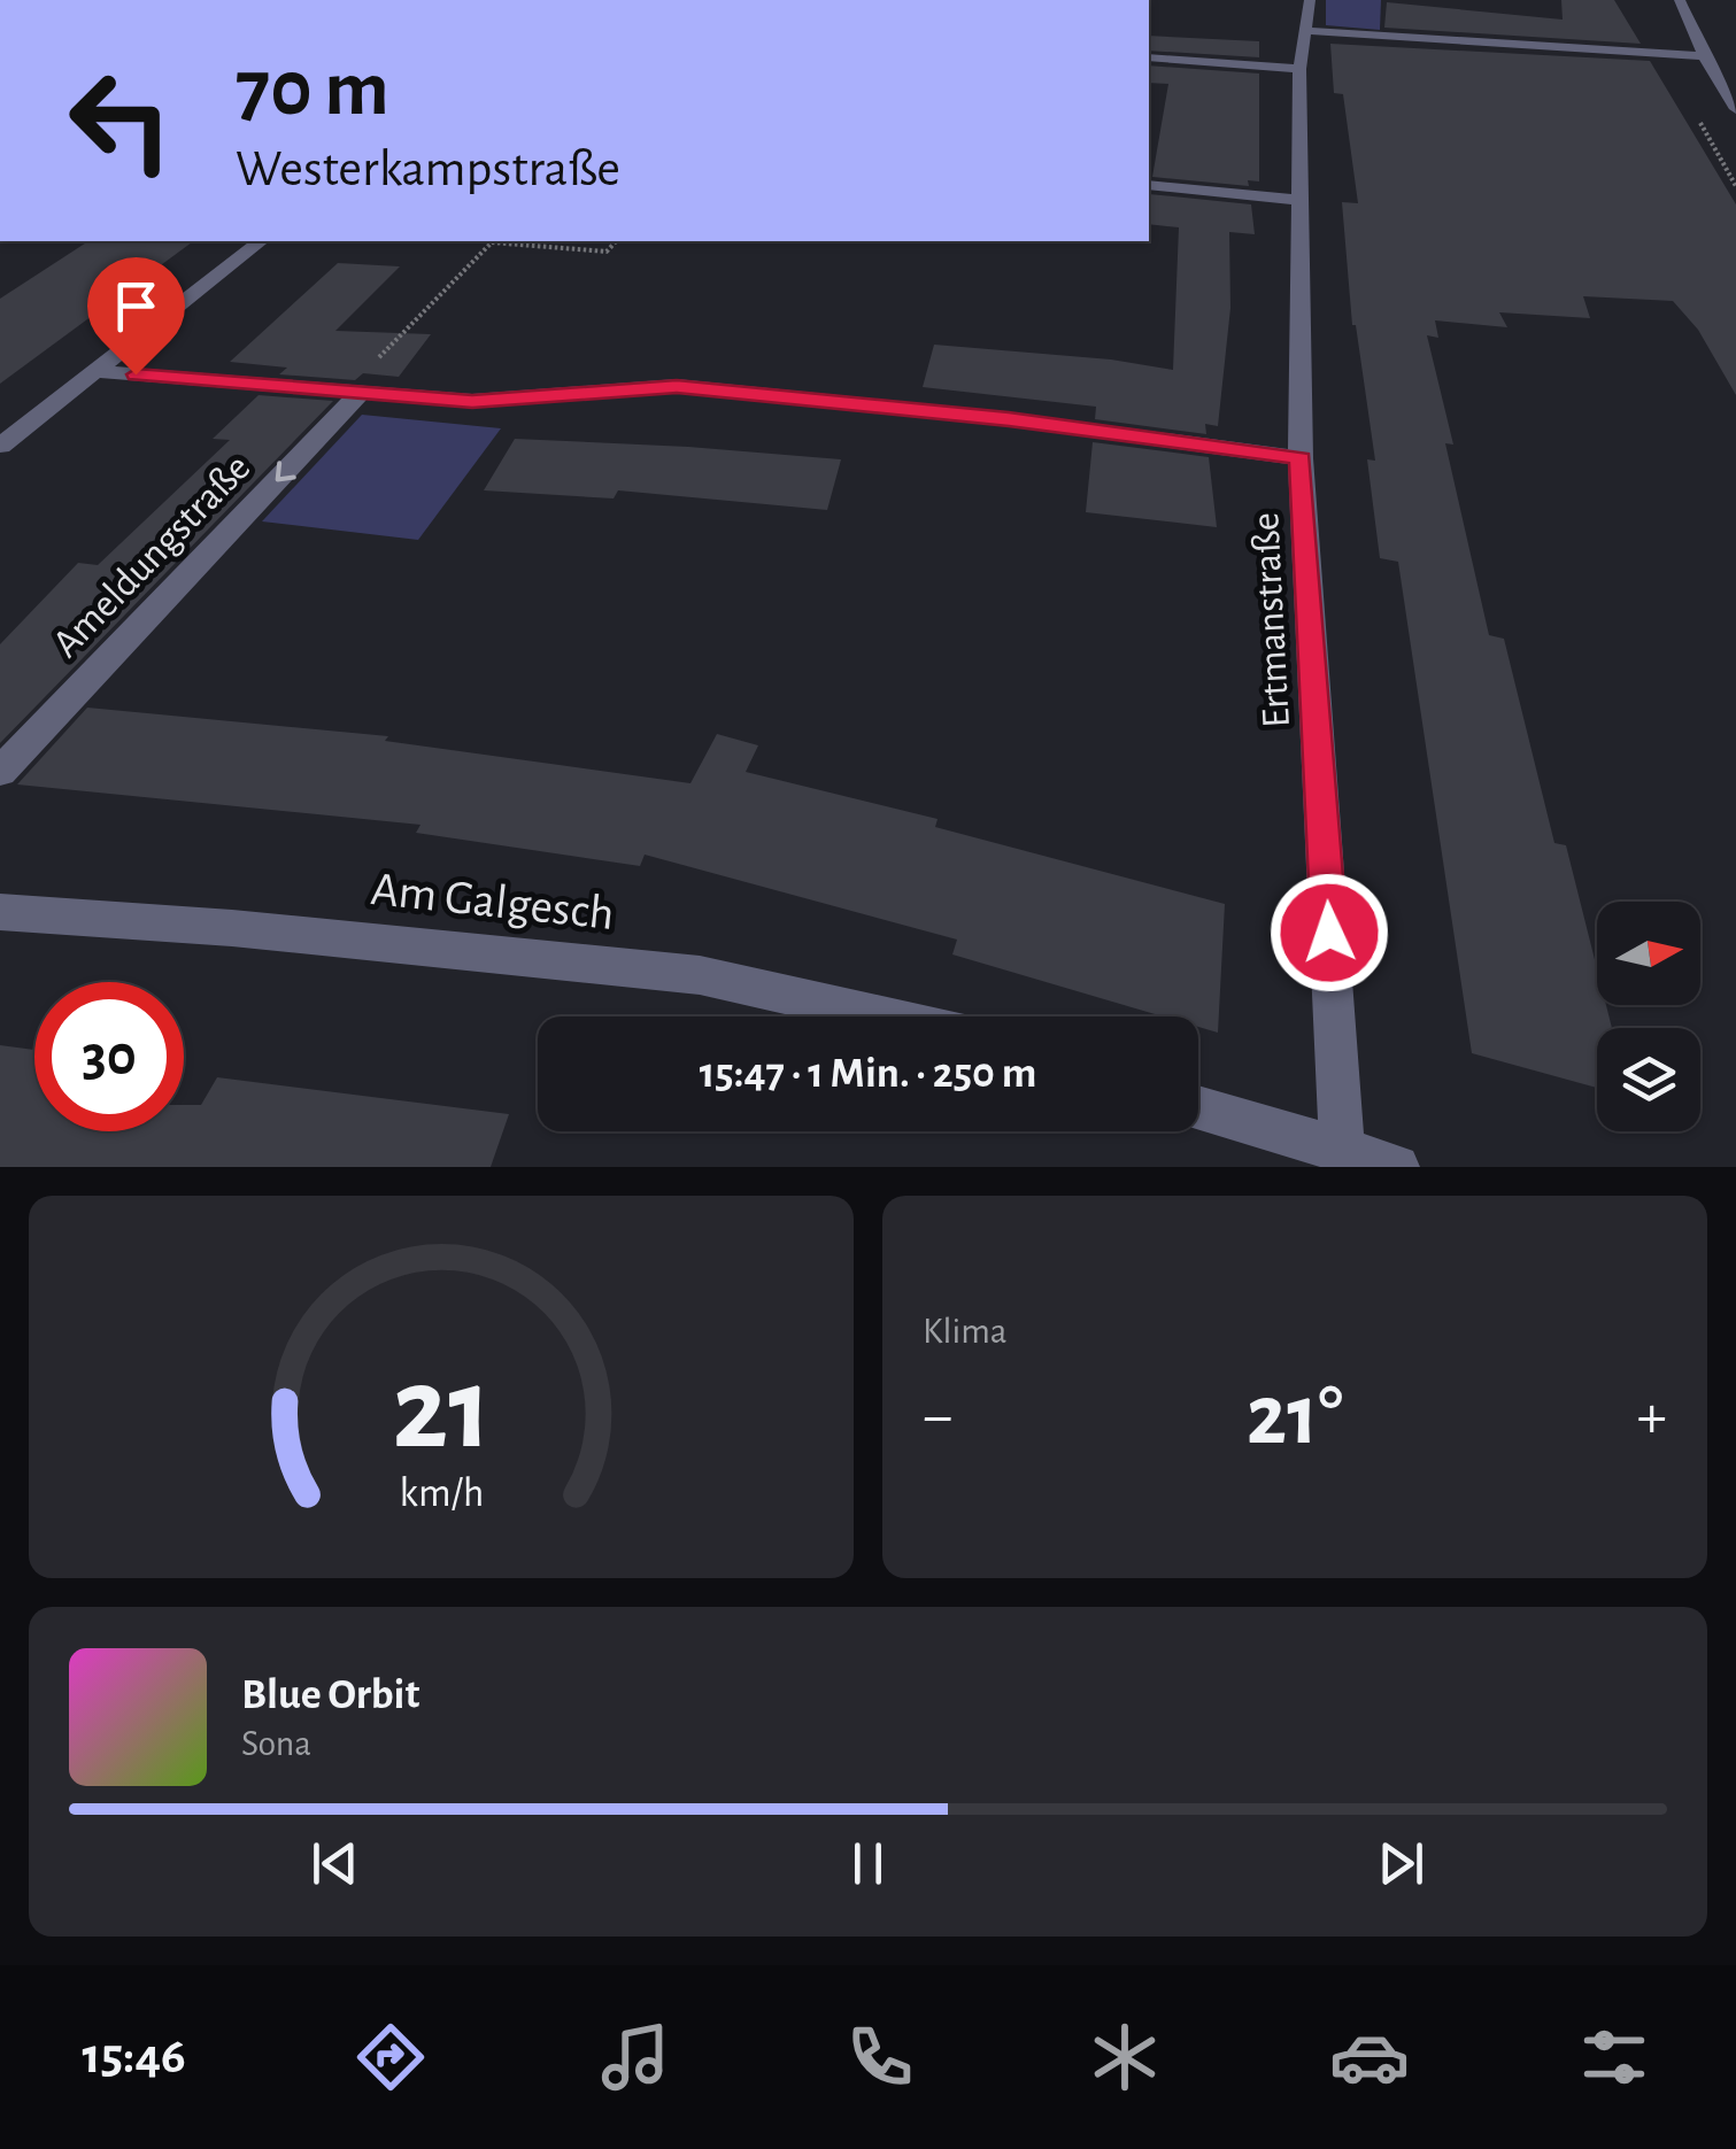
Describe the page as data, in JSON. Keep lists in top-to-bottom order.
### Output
{
  "streets": {
    "street": ["Ameldungstraße", "Ertmanstraße", "Am Galgesch"]
  },
  "north": "right",
  "page": {
    "turn": ["70 m", "Westerkampstraße"],
    "limit": "30",
    "trip": "15:47 · 1 Min. · 250 m",
    "tile": "Klima",
    "heat": ["−", "21°", "+"],
    "song": ["Blue Orbit", "Sona"],
    "tabs": "15:46",
    "gauge": ["21", "km/h"]
  }
}
